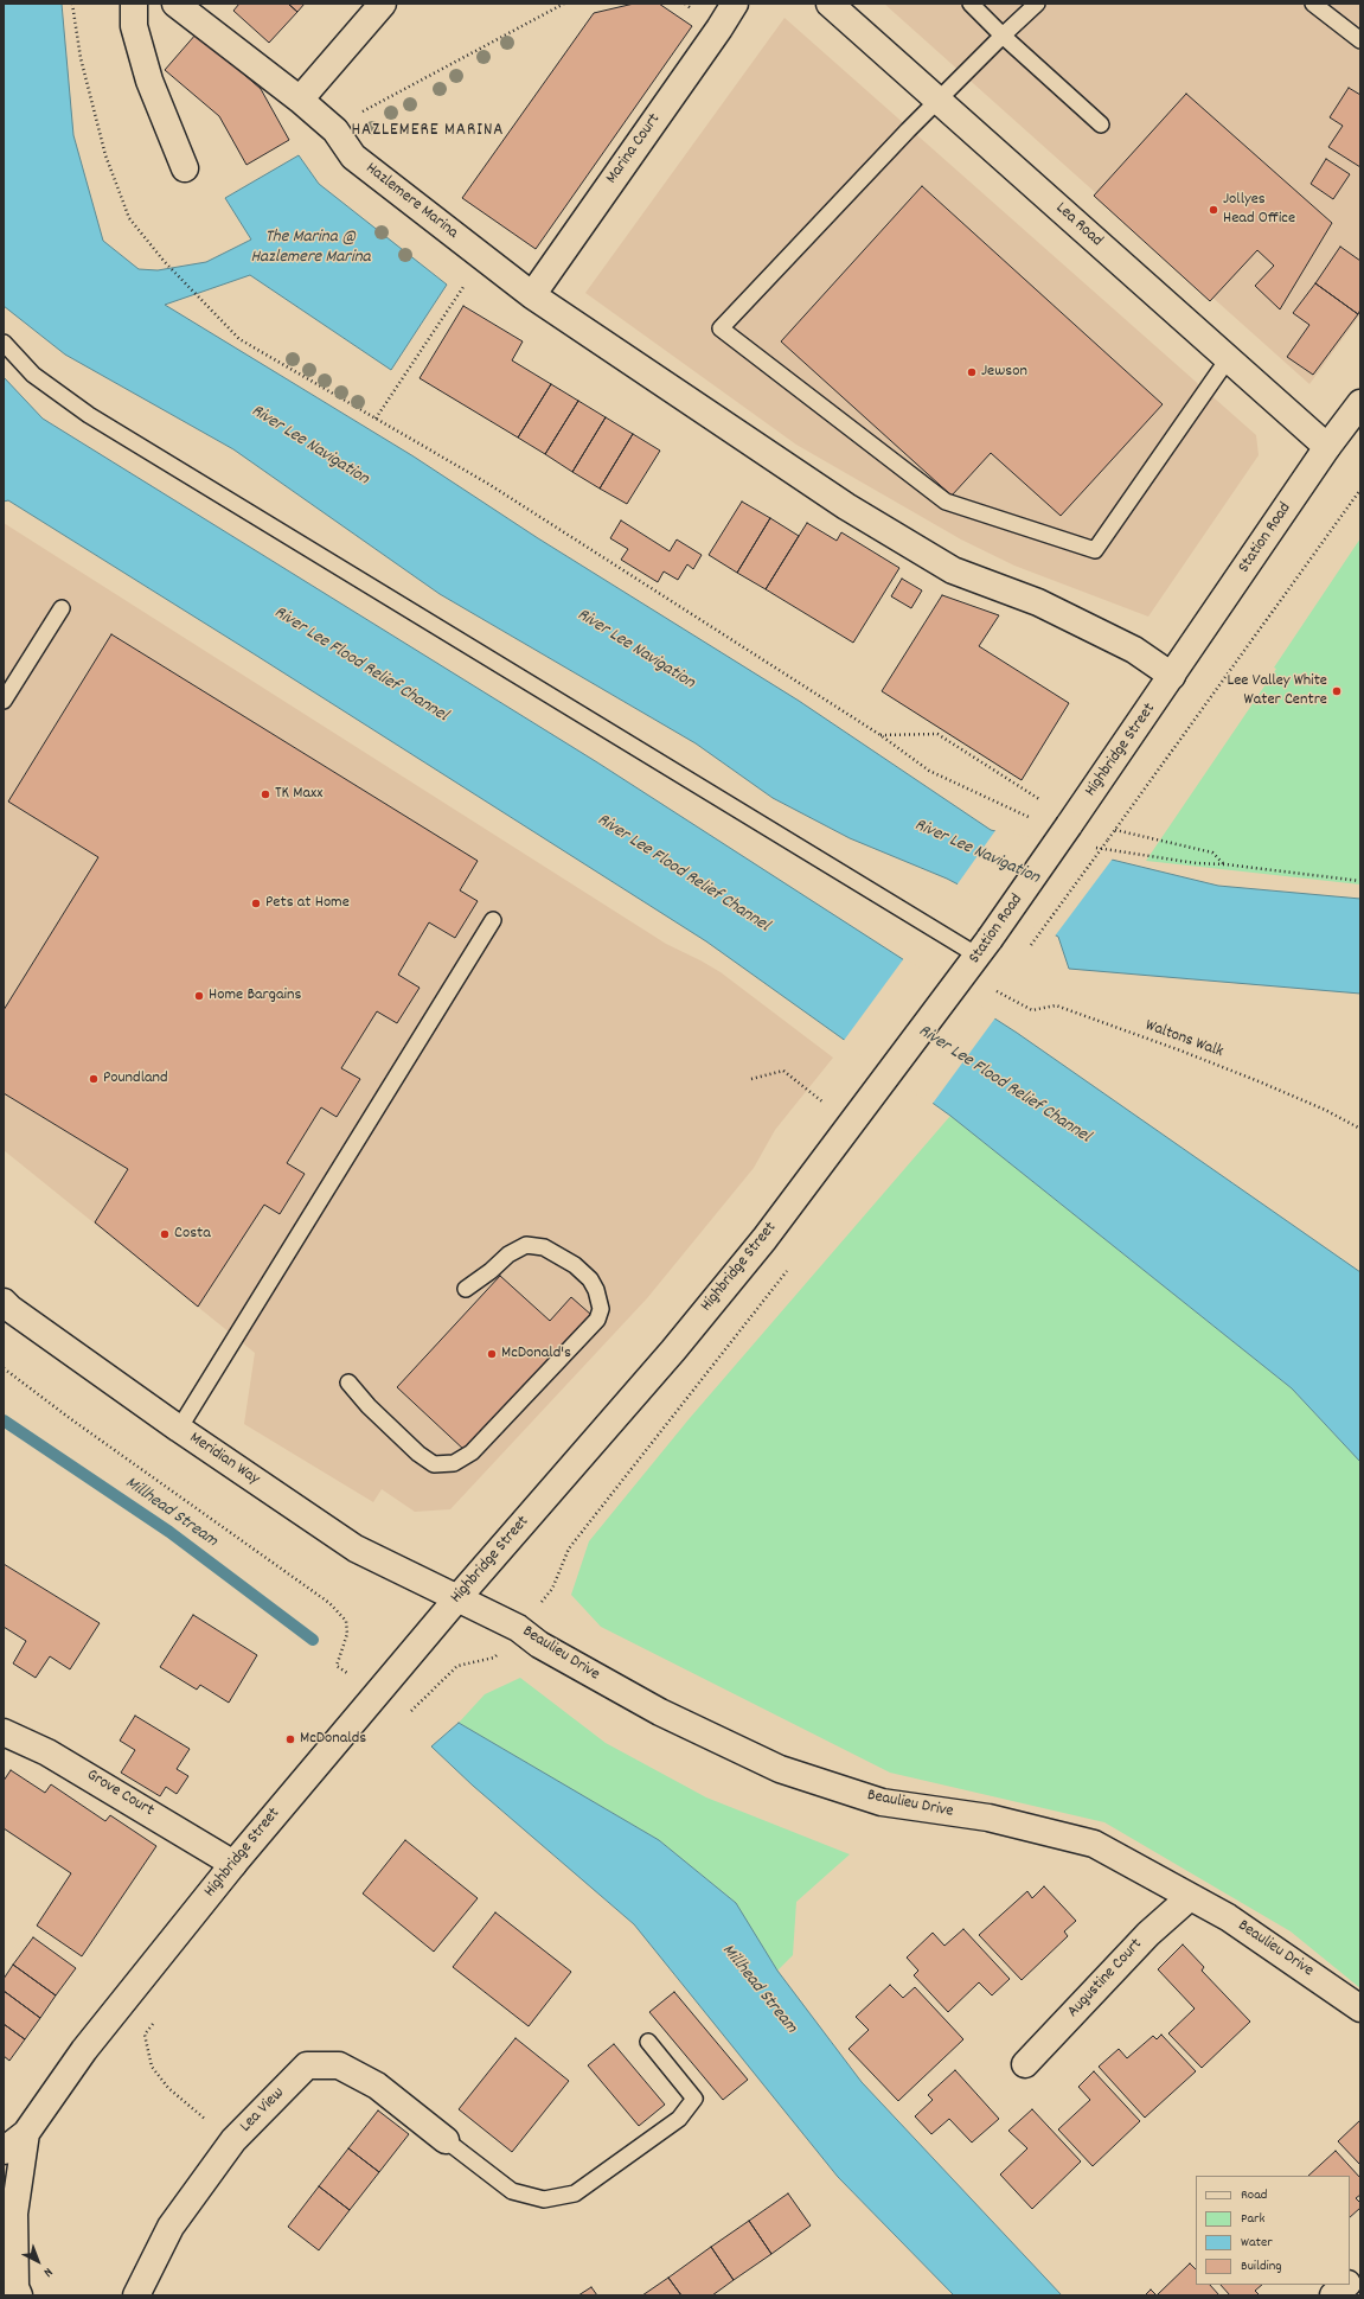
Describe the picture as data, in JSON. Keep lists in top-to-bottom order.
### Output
{
  "streets": {
    "street": [
      "Marina Court",
      "Hazlemere Marina",
      "Lea Road",
      "Station Road",
      "Highbridge Street",
      "Meridian Way",
      "Beaulieu Drive",
      "Grove Court",
      "Augustine Court",
      "Lea View"
    ],
    "path": ["Waltons Walk"]
  },
  "crossings": [
    ["Marina Court", "Hazlemere Marina"],
    ["Hazlemere Marina", "Station Road"],
    ["Hazlemere Marina", "Highbridge Street"],
    ["Lea Road", "Station Road"],
    ["Station Road", "Highbridge Street"],
    ["Highbridge Street", "Meridian Way"],
    ["Highbridge Street", "Beaulieu Drive"],
    ["Highbridge Street", "Grove Court"],
    ["Meridian Way", "Beaulieu Drive"],
    ["Beaulieu Drive", "Augustine Court"]
  ],
  "districts": ["HAZLEMERE MARINA"],
  "water": [
    "The Marina @ Hazlemere Marina",
    "River Lee Navigation",
    "River Lee Flood Relief Channel",
    "Millhead Stream"
  ],
  "places": [
    "Jollyes Head Office",
    "Jewson",
    "Lee Valley White Water Centre",
    "TK Maxx",
    "Pets at Home",
    "Home Bargains",
    "Poundland",
    "Costa",
    "McDonald's",
    "McDonalds"
  ],
  "legend": [
    "Road",
    "Park",
    "Water",
    "Building"
  ],
  "north": "bottom right"
}
